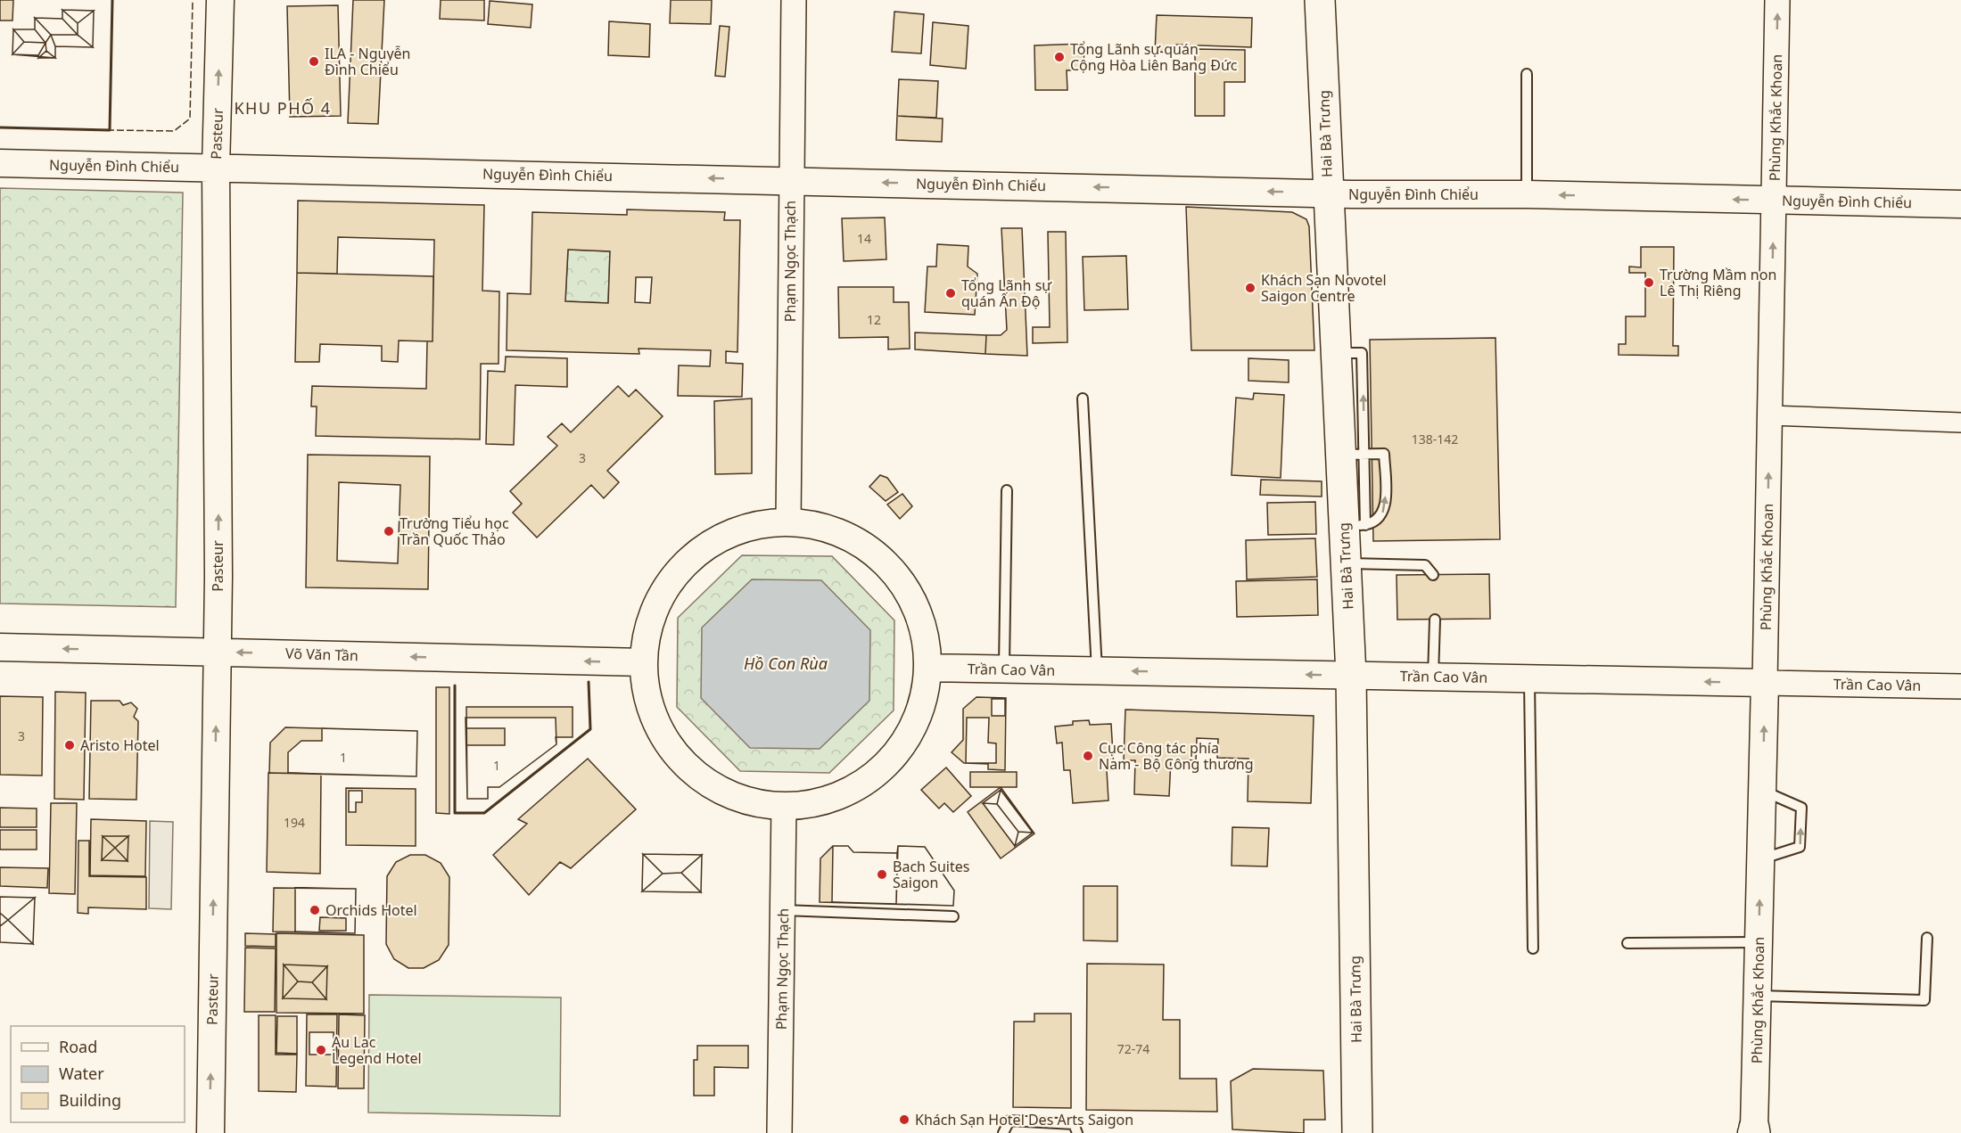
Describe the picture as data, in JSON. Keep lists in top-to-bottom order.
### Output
{
  "streets": {
    "main road": [
      "Phùng Khắc Khoan",
      "Pasteur",
      "Hai Bà Trưng",
      "Nguyễn Đình Chiểu",
      "Võ Văn Tần",
      "Trần Cao Vân"
    ],
    "street": ["Phạm Ngọc Thạch"]
  },
  "crossings": [
    ["Phùng Khắc Khoan", "Nguyễn Đình Chiểu"],
    ["Phùng Khắc Khoan", "Trần Cao Vân"],
    ["Pasteur", "Nguyễn Đình Chiểu"],
    ["Pasteur", "Võ Văn Tần"],
    ["Hai Bà Trưng", "Nguyễn Đình Chiểu"],
    ["Hai Bà Trưng", "Trần Cao Vân"],
    ["Nguyễn Đình Chiểu", "Phạm Ngọc Thạch"]
  ],
  "one_way": [
    "Phùng Khắc Khoan",
    "Pasteur",
    "Nguyễn Đình Chiểu",
    "Võ Văn Tần",
    "Trần Cao Vân"
  ],
  "districts": ["KHU PHỐ 4"],
  "water": ["Hồ Con Rùa"],
  "places": [
    "Tổng Lãnh sự quán Cộng Hòa Liên Bang Ðức",
    "ILA - Nguyễn Đình Chiểu",
    "Trường Mầm non Lê Thị Riêng",
    "Khách Sạn Novotel Saigon Centre",
    "Tổng Lãnh sự quán Ấn Độ",
    "Trường Tiểu học Trần Quốc Thảo",
    "Aristo Hotel",
    "Cục Công tác phía Nam - Bộ Công thương",
    "Bach Suites Saigon",
    "Orchids Hotel",
    "Au Lac Legend Hotel",
    "Khách Sạn Hotel Des Arts Saigon"
  ],
  "house_numbers": [
    "14",
    "12",
    "138-142",
    "3",
    "3",
    "1",
    "1",
    "194",
    "72-74"
  ],
  "legend": ["Road", "Water", "Building"]
}
